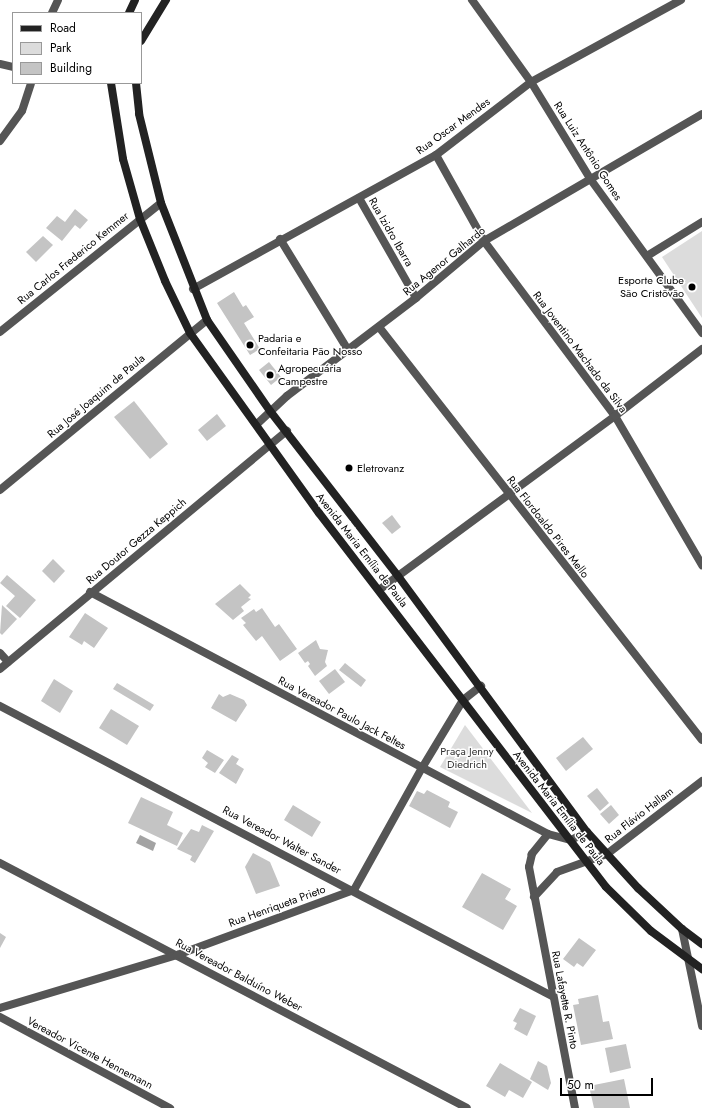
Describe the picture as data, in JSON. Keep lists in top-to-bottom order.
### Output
{
  "streets": {
    "main road": ["Avenida Maria Emília de Paula"],
    "street": [
      "Rua Oscar Mendes",
      "Rua Luiz Antônio Gomes",
      "Rua Izidro Ibarra",
      "Rua Carlos Frederico Kemmer",
      "Rua Agenor Galhardo",
      "Rua Joventino Machado da Silva",
      "Rua José Joaquim de Paula",
      "Rua Flordoaldo Pires Mello",
      "Rua Doutor Gezza Keppich",
      "Rua Vereador Paulo Jack Feltes",
      "Rua Flávio Hallam",
      "Rua Vereador Walter Sander",
      "Rua Henriqueta Prieto",
      "Rua Vereador Balduíno Weber",
      "Rua Lafayette R. Pinto",
      "Vereador Vicente Hennemann"
    ]
  },
  "crossings": [
    ["Rua Oscar Mendes", "Rua Luiz Antônio Gomes"],
    ["Rua Oscar Mendes", "Rua Izidro Ibarra"],
    ["Rua Oscar Mendes", "Rua Joventino Machado da Silva"],
    ["Rua Oscar Mendes", "Avenida Maria Emília de Paula"],
    ["Rua Luiz Antônio Gomes", "Rua Agenor Galhardo"],
    ["Rua Izidro Ibarra", "Rua Agenor Galhardo"],
    ["Rua Carlos Frederico Kemmer", "Avenida Maria Emília de Paula"],
    ["Rua Agenor Galhardo", "Rua Joventino Machado da Silva"],
    ["Rua Agenor Galhardo", "Rua Flordoaldo Pires Mello"],
    ["Rua Agenor Galhardo", "Avenida Maria Emília de Paula"],
    ["Rua José Joaquim de Paula", "Avenida Maria Emília de Paula"],
    ["Rua Doutor Gezza Keppich", "Avenida Maria Emília de Paula"],
    ["Rua Doutor Gezza Keppich", "Rua Vereador Paulo Jack Feltes"],
    ["Avenida Maria Emília de Paula", "Rua Vereador Paulo Jack Feltes"],
    ["Avenida Maria Emília de Paula", "Rua Flávio Hallam"],
    ["Rua Vereador Paulo Jack Feltes", "Rua Lafayette R. Pinto"],
    ["Rua Vereador Walter Sander", "Rua Henriqueta Prieto"],
    ["Rua Vereador Walter Sander", "Rua Lafayette R. Pinto"],
    ["Rua Henriqueta Prieto", "Rua Vereador Balduíno Weber"]
  ],
  "parks": ["Praça Jenny Diedrich"],
  "places": [
    "Esporte Clube São Cristõvão",
    "Padaria e Confeitaria Pão Nosso",
    "Agropecuária Campestre",
    "Eletrovanz"
  ],
  "legend": ["Road", "Park", "Building"],
  "scale_bar": "50 m"
}
